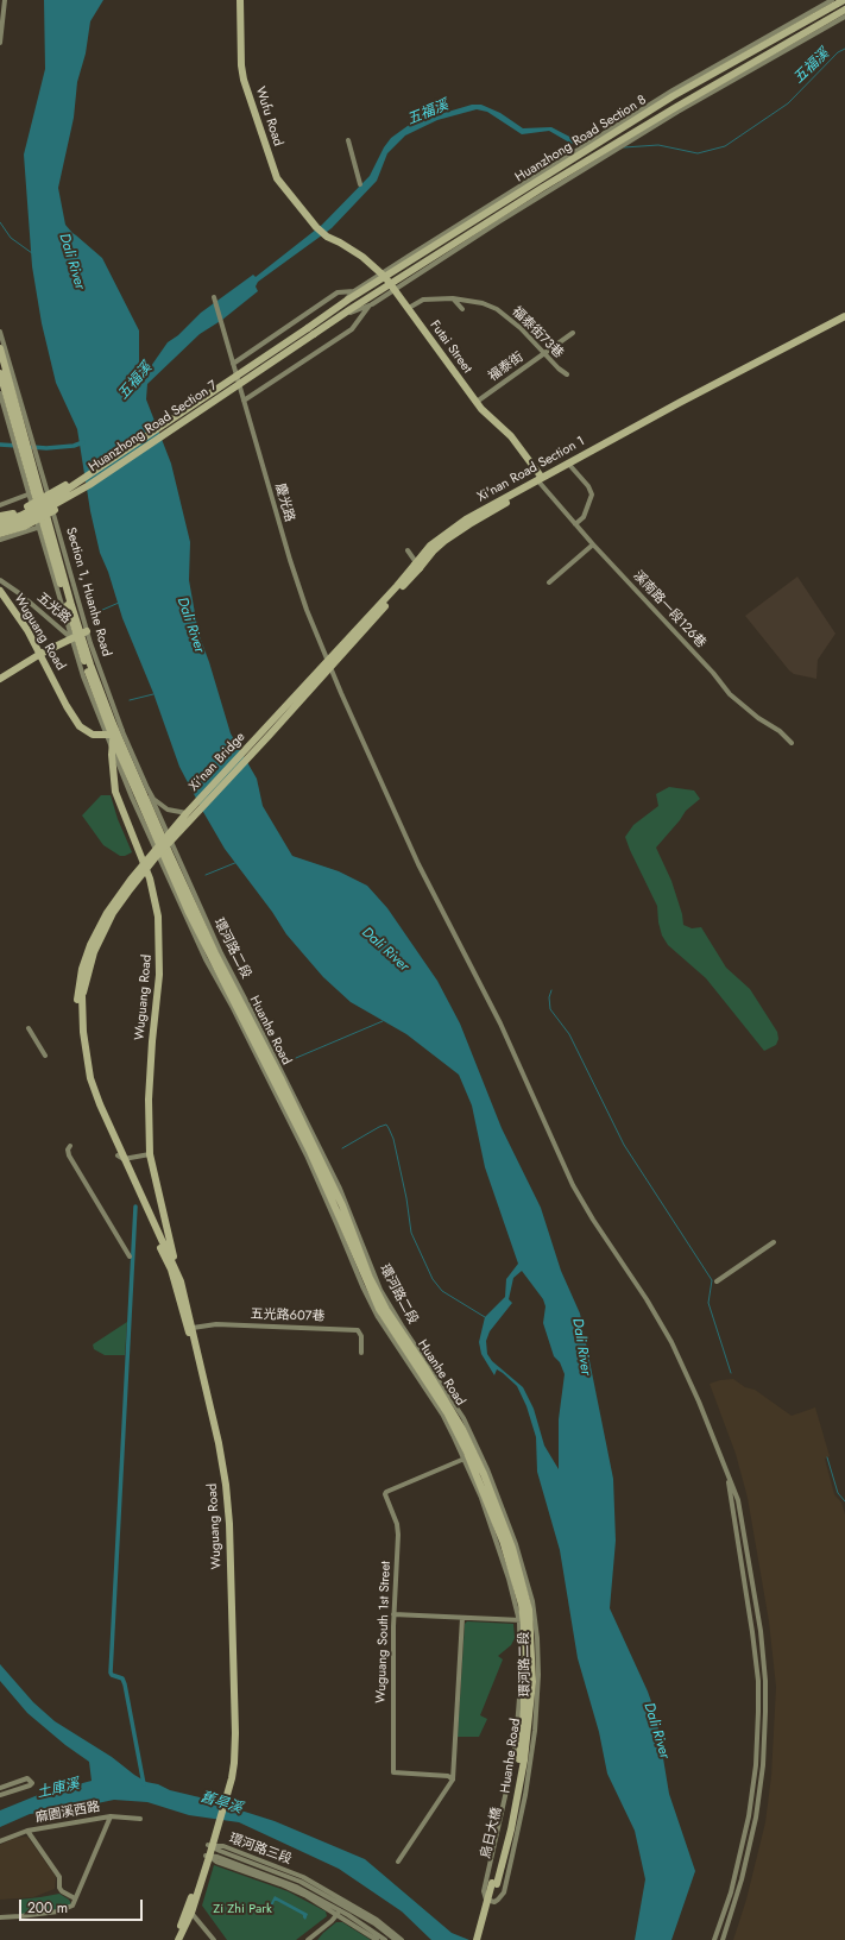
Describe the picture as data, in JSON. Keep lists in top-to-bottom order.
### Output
{
  "streets": {
    "street": [
      "Wufu Road",
      "Huanzhong Road Section 8",
      "福泰街73巷",
      "Futai Street",
      "福泰街",
      "Huanzhong Road Section 7",
      "Xi'nan Road Section 1",
      "慶光路",
      "Section 1, Huanhe Road",
      "五光路",
      "溪南路一段126巷",
      "Wuguang Road",
      "Xi'nan Bridge",
      "環河路二段",
      "Huanhe Road",
      "五光路607巷",
      "Wuguang South 1st Street",
      "麻園溪西路",
      "烏日大橋",
      "環河路三段"
    ]
  },
  "crossings": [
    ["Wufu Road", "Futai Street"],
    ["Huanzhong Road Section 8", "Futai Street"],
    ["Huanzhong Road Section 8", "Huanzhong Road Section 7"],
    ["Huanzhong Road Section 8", "慶光路"],
    ["福泰街73巷", "Futai Street"],
    ["福泰街73巷", "福泰街"],
    ["Futai Street", "福泰街"],
    ["Futai Street", "Xi'nan Road Section 1"],
    ["Futai Street", "溪南路一段126巷"],
    ["Xi'nan Road Section 1", "溪南路一段126巷"],
    ["Xi'nan Road Section 1", "Xi'nan Bridge"],
    ["Section 1, Huanhe Road", "五光路"],
    ["Section 1, Huanhe Road", "Wuguang Road"],
    ["Section 1, Huanhe Road", "環河路二段"],
    ["Section 1, Huanhe Road", "Huanhe Road"],
    ["Wuguang Road", "Xi'nan Bridge"],
    ["Wuguang Road", "五光路607巷"],
    ["環河路二段", "Huanhe Road"],
    ["環河路二段", "Wuguang South 1st Street"],
    ["Huanhe Road", "烏日大橋"]
  ],
  "water": [
    "五福溪",
    "Dali River",
    "土庫溪",
    "舊旱溪"
  ],
  "parks": ["Zi Zhi Park"],
  "scale_bar": "200 m"
}
